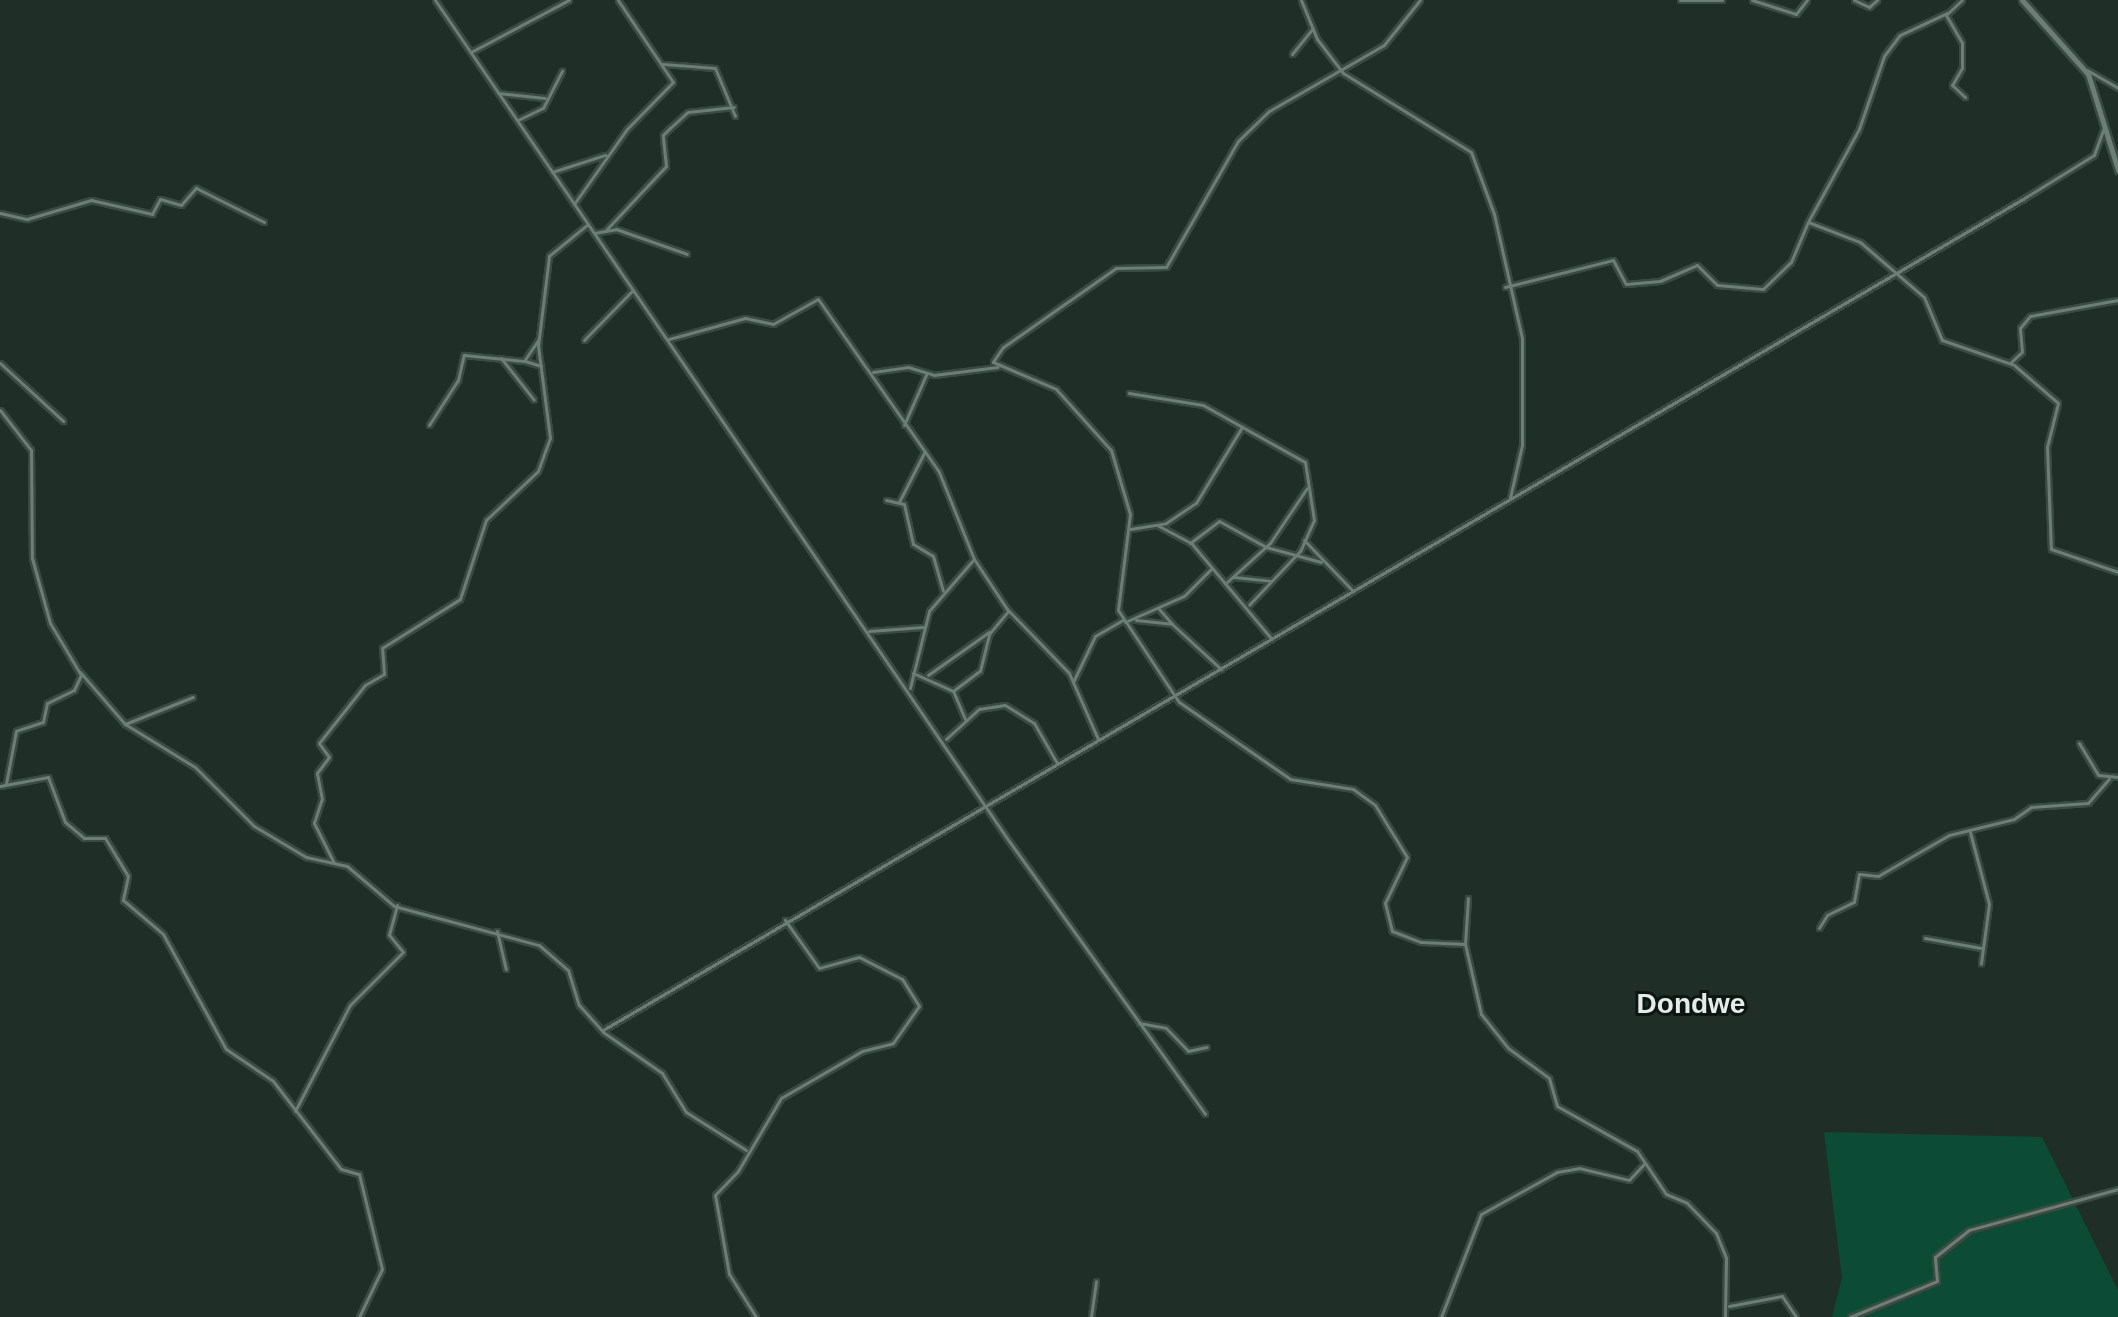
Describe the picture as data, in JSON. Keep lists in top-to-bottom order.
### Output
{
  "districts": ["Dondwe"]
}
